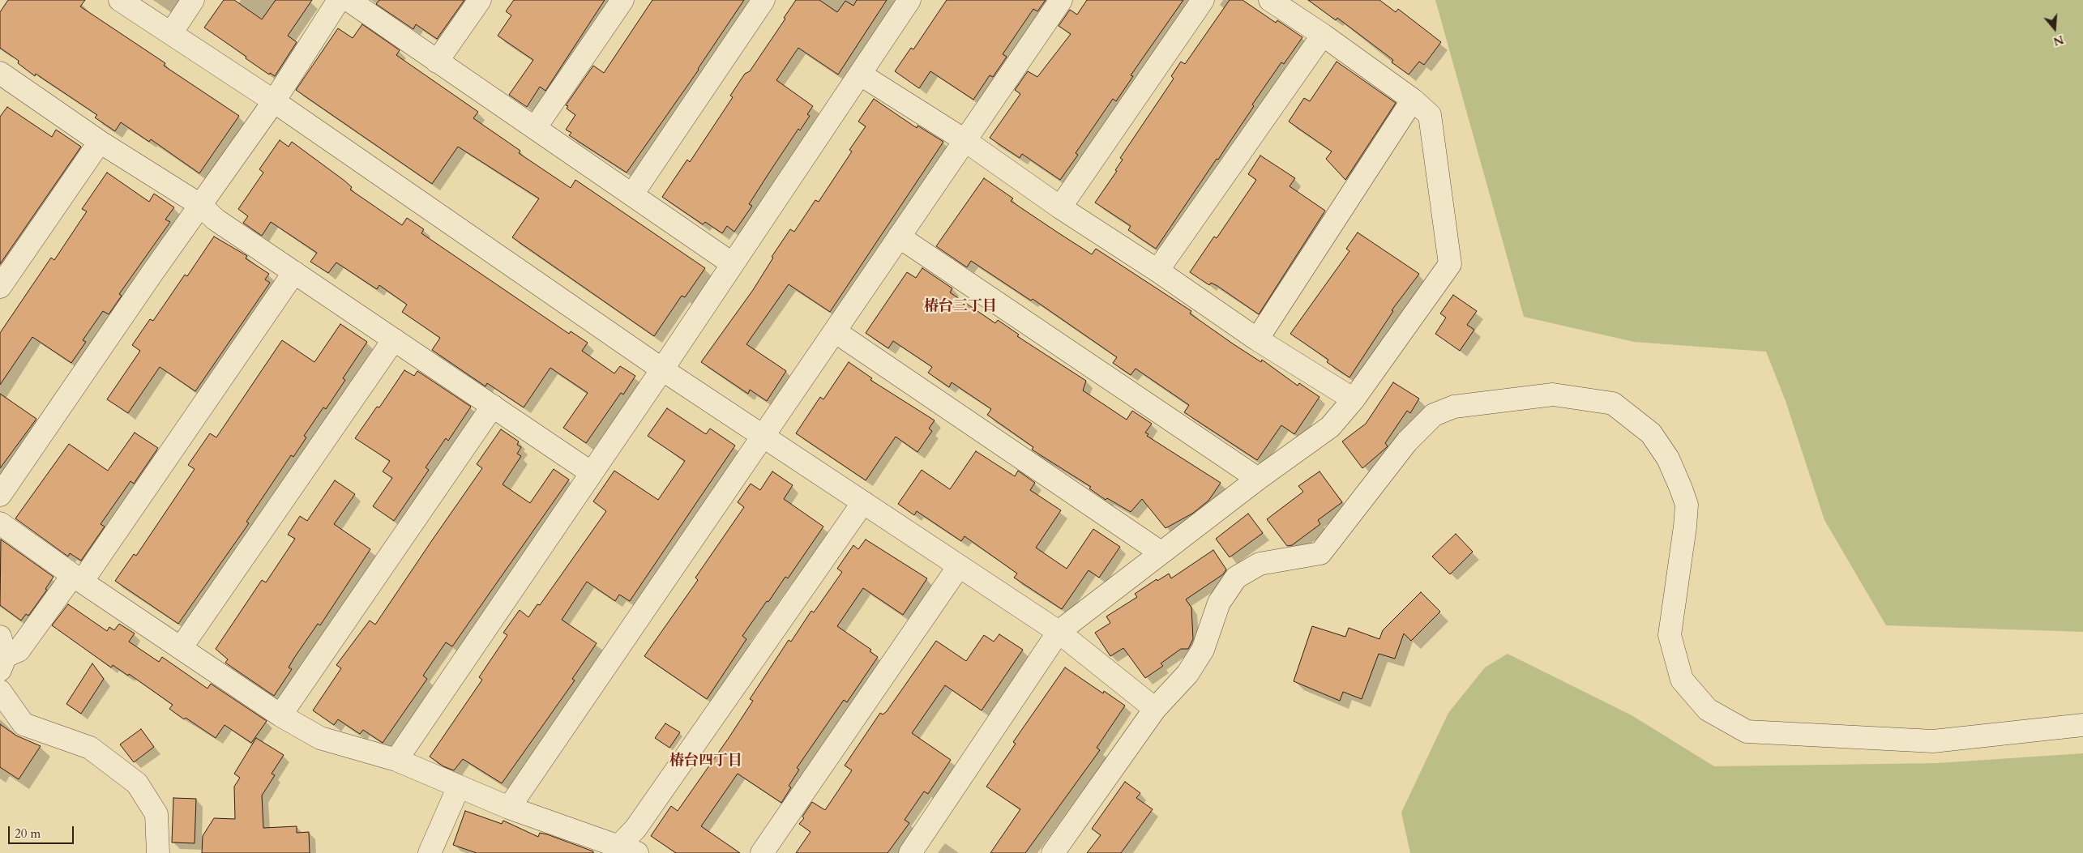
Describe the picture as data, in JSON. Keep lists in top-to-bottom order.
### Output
{
  "districts": ["椿台三丁目", "椿台四丁目"],
  "scale_bar": "20 m",
  "north": "bottom"
}
